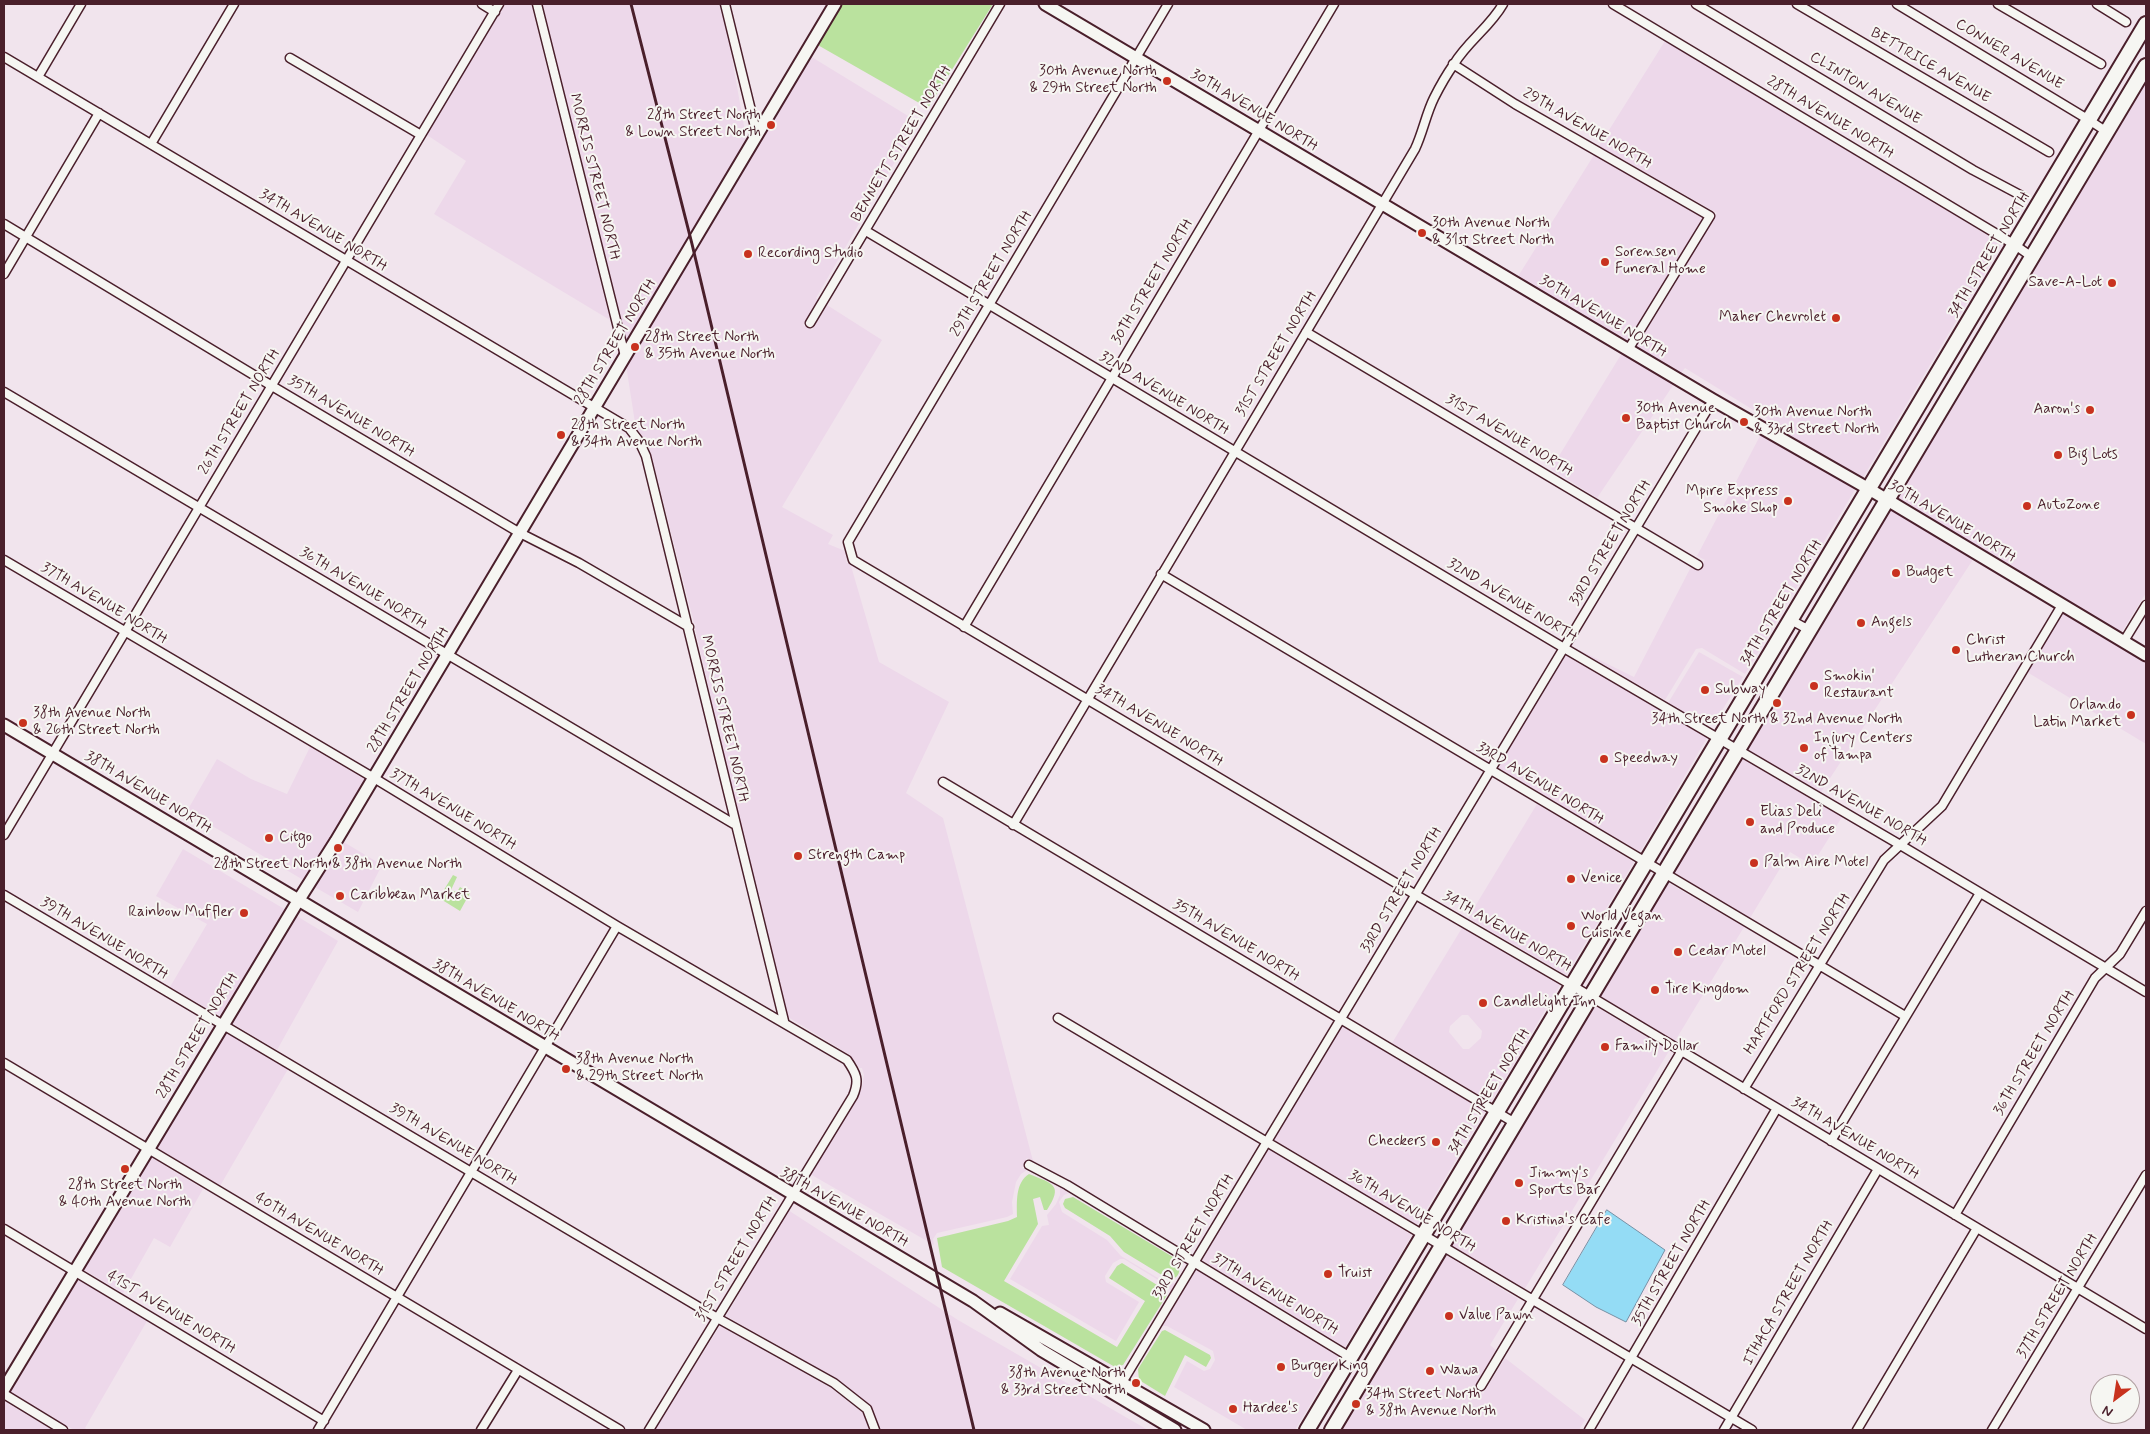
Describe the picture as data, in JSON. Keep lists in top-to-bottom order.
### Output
{
  "streets": {
    "highway": ["34TH STREET NORTH"],
    "street": [
      "CONNER AVENUE",
      "BETTRICE AVENUE",
      "CLINTON AVENUE",
      "30TH AVENUE NORTH",
      "28TH AVENUE NORTH",
      "29TH AVENUE NORTH",
      "BENNETT STREET NORTH",
      "MORRIS STREET NORTH",
      "34TH AVENUE NORTH",
      "29TH STREET NORTH",
      "30TH STREET NORTH",
      "28TH STREET NORTH",
      "31ST STREET NORTH",
      "32ND AVENUE NORTH",
      "26TH STREET NORTH",
      "35TH AVENUE NORTH",
      "31ST AVENUE NORTH",
      "33RD STREET NORTH",
      "36TH AVENUE NORTH",
      "37TH AVENUE NORTH",
      "33RD AVENUE NORTH",
      "38TH AVENUE NORTH",
      "39TH AVENUE NORTH",
      "HARTFORD STREET NORTH",
      "36TH STREET NORTH",
      "40TH AVENUE NORTH",
      "35TH STREET NORTH",
      "ITHACA STREET NORTH",
      "37TH STREET NORTH",
      "41ST AVENUE NORTH"
    ]
  },
  "crossings": [
    ["CONNER AVENUE", "34TH STREET NORTH"],
    ["30TH AVENUE NORTH", "29TH AVENUE NORTH"],
    ["30TH AVENUE NORTH", "34TH STREET NORTH"],
    ["30TH AVENUE NORTH", "29TH STREET NORTH"],
    ["30TH AVENUE NORTH", "30TH STREET NORTH"],
    ["30TH AVENUE NORTH", "31ST STREET NORTH"],
    ["30TH AVENUE NORTH", "33RD STREET NORTH"],
    ["30TH AVENUE NORTH", "HARTFORD STREET NORTH"],
    ["28TH AVENUE NORTH", "34TH STREET NORTH"],
    ["29TH AVENUE NORTH", "31ST STREET NORTH"],
    ["BENNETT STREET NORTH", "32ND AVENUE NORTH"],
    ["MORRIS STREET NORTH", "34TH AVENUE NORTH"],
    ["MORRIS STREET NORTH", "28TH STREET NORTH"],
    ["MORRIS STREET NORTH", "35TH AVENUE NORTH"],
    ["MORRIS STREET NORTH", "36TH AVENUE NORTH"],
    ["MORRIS STREET NORTH", "37TH AVENUE NORTH"],
    ["34TH AVENUE NORTH", "34TH STREET NORTH"],
    ["34TH AVENUE NORTH", "29TH STREET NORTH"],
    ["34TH AVENUE NORTH", "30TH STREET NORTH"],
    ["34TH AVENUE NORTH", "28TH STREET NORTH"],
    ["34TH AVENUE NORTH", "31ST STREET NORTH"],
    ["34TH AVENUE NORTH", "26TH STREET NORTH"],
    ["34TH AVENUE NORTH", "33RD STREET NORTH"],
    ["34TH AVENUE NORTH", "HARTFORD STREET NORTH"],
    ["34TH AVENUE NORTH", "36TH STREET NORTH"],
    ["34TH AVENUE NORTH", "35TH STREET NORTH"],
    ["34TH AVENUE NORTH", "ITHACA STREET NORTH"],
    ["34TH AVENUE NORTH", "37TH STREET NORTH"],
    ["34TH STREET NORTH", "32ND AVENUE NORTH"],
    ["34TH STREET NORTH", "35TH AVENUE NORTH"],
    ["34TH STREET NORTH", "36TH AVENUE NORTH"],
    ["34TH STREET NORTH", "37TH AVENUE NORTH"],
    ["34TH STREET NORTH", "33RD AVENUE NORTH"],
    ["29TH STREET NORTH", "32ND AVENUE NORTH"],
    ["30TH STREET NORTH", "32ND AVENUE NORTH"],
    ["28TH STREET NORTH", "35TH AVENUE NORTH"],
    ["28TH STREET NORTH", "36TH AVENUE NORTH"],
    ["28TH STREET NORTH", "37TH AVENUE NORTH"],
    ["28TH STREET NORTH", "38TH AVENUE NORTH"],
    ["28TH STREET NORTH", "39TH AVENUE NORTH"],
    ["28TH STREET NORTH", "40TH AVENUE NORTH"],
    ["28TH STREET NORTH", "41ST AVENUE NORTH"],
    ["31ST STREET NORTH", "32ND AVENUE NORTH"],
    ["31ST STREET NORTH", "35TH AVENUE NORTH"],
    ["31ST STREET NORTH", "31ST AVENUE NORTH"],
    ["31ST STREET NORTH", "37TH AVENUE NORTH"],
    ["31ST STREET NORTH", "33RD AVENUE NORTH"],
    ["31ST STREET NORTH", "38TH AVENUE NORTH"],
    ["31ST STREET NORTH", "39TH AVENUE NORTH"],
    ["32ND AVENUE NORTH", "33RD STREET NORTH"],
    ["32ND AVENUE NORTH", "HARTFORD STREET NORTH"],
    ["32ND AVENUE NORTH", "36TH STREET NORTH"],
    ["26TH STREET NORTH", "35TH AVENUE NORTH"],
    ["26TH STREET NORTH", "36TH AVENUE NORTH"],
    ["26TH STREET NORTH", "37TH AVENUE NORTH"],
    ["26TH STREET NORTH", "38TH AVENUE NORTH"],
    ["35TH AVENUE NORTH", "33RD STREET NORTH"],
    ["31ST AVENUE NORTH", "33RD STREET NORTH"],
    ["33RD STREET NORTH", "36TH AVENUE NORTH"],
    ["33RD STREET NORTH", "37TH AVENUE NORTH"],
    ["33RD STREET NORTH", "33RD AVENUE NORTH"],
    ["33RD STREET NORTH", "38TH AVENUE NORTH"],
    ["36TH AVENUE NORTH", "35TH STREET NORTH"],
    ["36TH AVENUE NORTH", "ITHACA STREET NORTH"],
    ["33RD AVENUE NORTH", "HARTFORD STREET NORTH"]
  ],
  "places": [
    "30th Avenue North & 29th Street North",
    "28th Street North & Lown Street North",
    "30th Avenue North & 31st Street North",
    "Recording Studio",
    "Sorensen Funeral Home",
    "Save-A-Lot",
    "Maher Chevrolet",
    "28th Street North & 35th Avenue North",
    "Aaron's",
    "30th Avenue Baptist Church",
    "30th Avenue North & 33rd Street North",
    "28th Street North & 34th Avenue North",
    "Big Lots",
    "Mpire Express Smoke Shop",
    "AutoZone",
    "Budget",
    "Angels",
    "Christ Lutheran Church",
    "Smokin' Restaurant",
    "Subway",
    "34th Street North & 32nd Avenue North",
    "Orlando Latin Market",
    "38th Avenue North & 26th Street North",
    "Injury Centers of Tampa",
    "Speedway",
    "Elias Deli and Produce",
    "Citgo",
    "28th Street North & 38th Avenue North",
    "Strength Camp",
    "Palm Aire Motel",
    "Venice",
    "Caribbean Market",
    "Rainbow Muffler",
    "World Vegan Cuisine",
    "Cedar Motel",
    "Tire Kingdom",
    "Candlelight Inn",
    "Family Dollar",
    "38th Avenue North & 29th Street North",
    "Checkers",
    "28th Street North & 40th Avenue North",
    "Jimmy's Sports Bar",
    "Kristina's Cafe",
    "Truist",
    "Value Pawn",
    "Burger King",
    "Wawa",
    "38th Avenue North & 33rd Street North",
    "34th Street North & 38th Avenue North",
    "Hardee's"
  ],
  "north": "bottom left"
}
